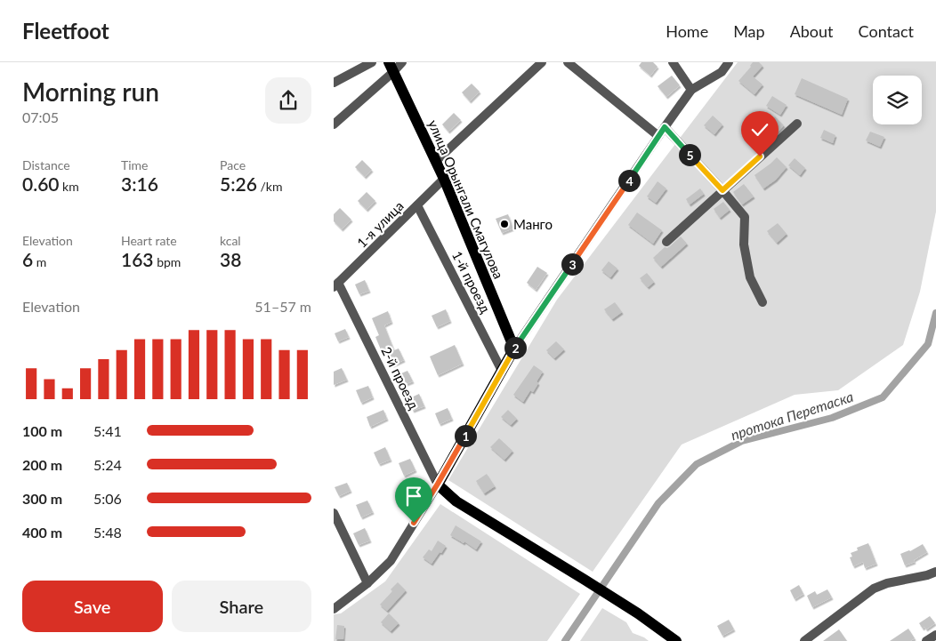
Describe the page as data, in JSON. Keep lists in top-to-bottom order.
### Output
{
  "streets": {
    "main road": ["улица Орынгали Смагулова"],
    "street": ["1-я улица", "1-й проезд", "2-й проезд"]
  },
  "crossings": [
    ["улица Орынгали Смагулова", "1-я улица"],
    ["1-я улица", "1-й проезд"],
    ["1-я улица", "2-й проезд"]
  ],
  "water": ["протока Перетаска"],
  "places": ["Манго"],
  "page": {
    "header": "Fleetfoot",
    "nav": [
      "Home",
      "Map",
      "About",
      "Contact"
    ],
    "heading": ["Morning run", "07:05"],
    "stats": [
      ["Distance", "0.60 km"],
      ["Time", "3:16"],
      ["Pace", "5:26 /km"],
      ["Elevation", "6 m"],
      ["Heart rate", "163 bpm"],
      ["kcal", "38"]
    ],
    "pins": [
      "5",
      "4",
      "3",
      "2",
      "1"
    ],
    "chart": ["Elevation", "51–57 m"],
    "list": [
      {
        "name": "100 m",
        "note": "5:41"
      },
      {
        "name": "200 m",
        "note": "5:24"
      },
      {
        "name": "300 m",
        "note": "5:06"
      },
      {
        "name": "400 m",
        "note": "5:48"
      }
    ],
    "buttons": ["Save", "Share"]
  }
}
